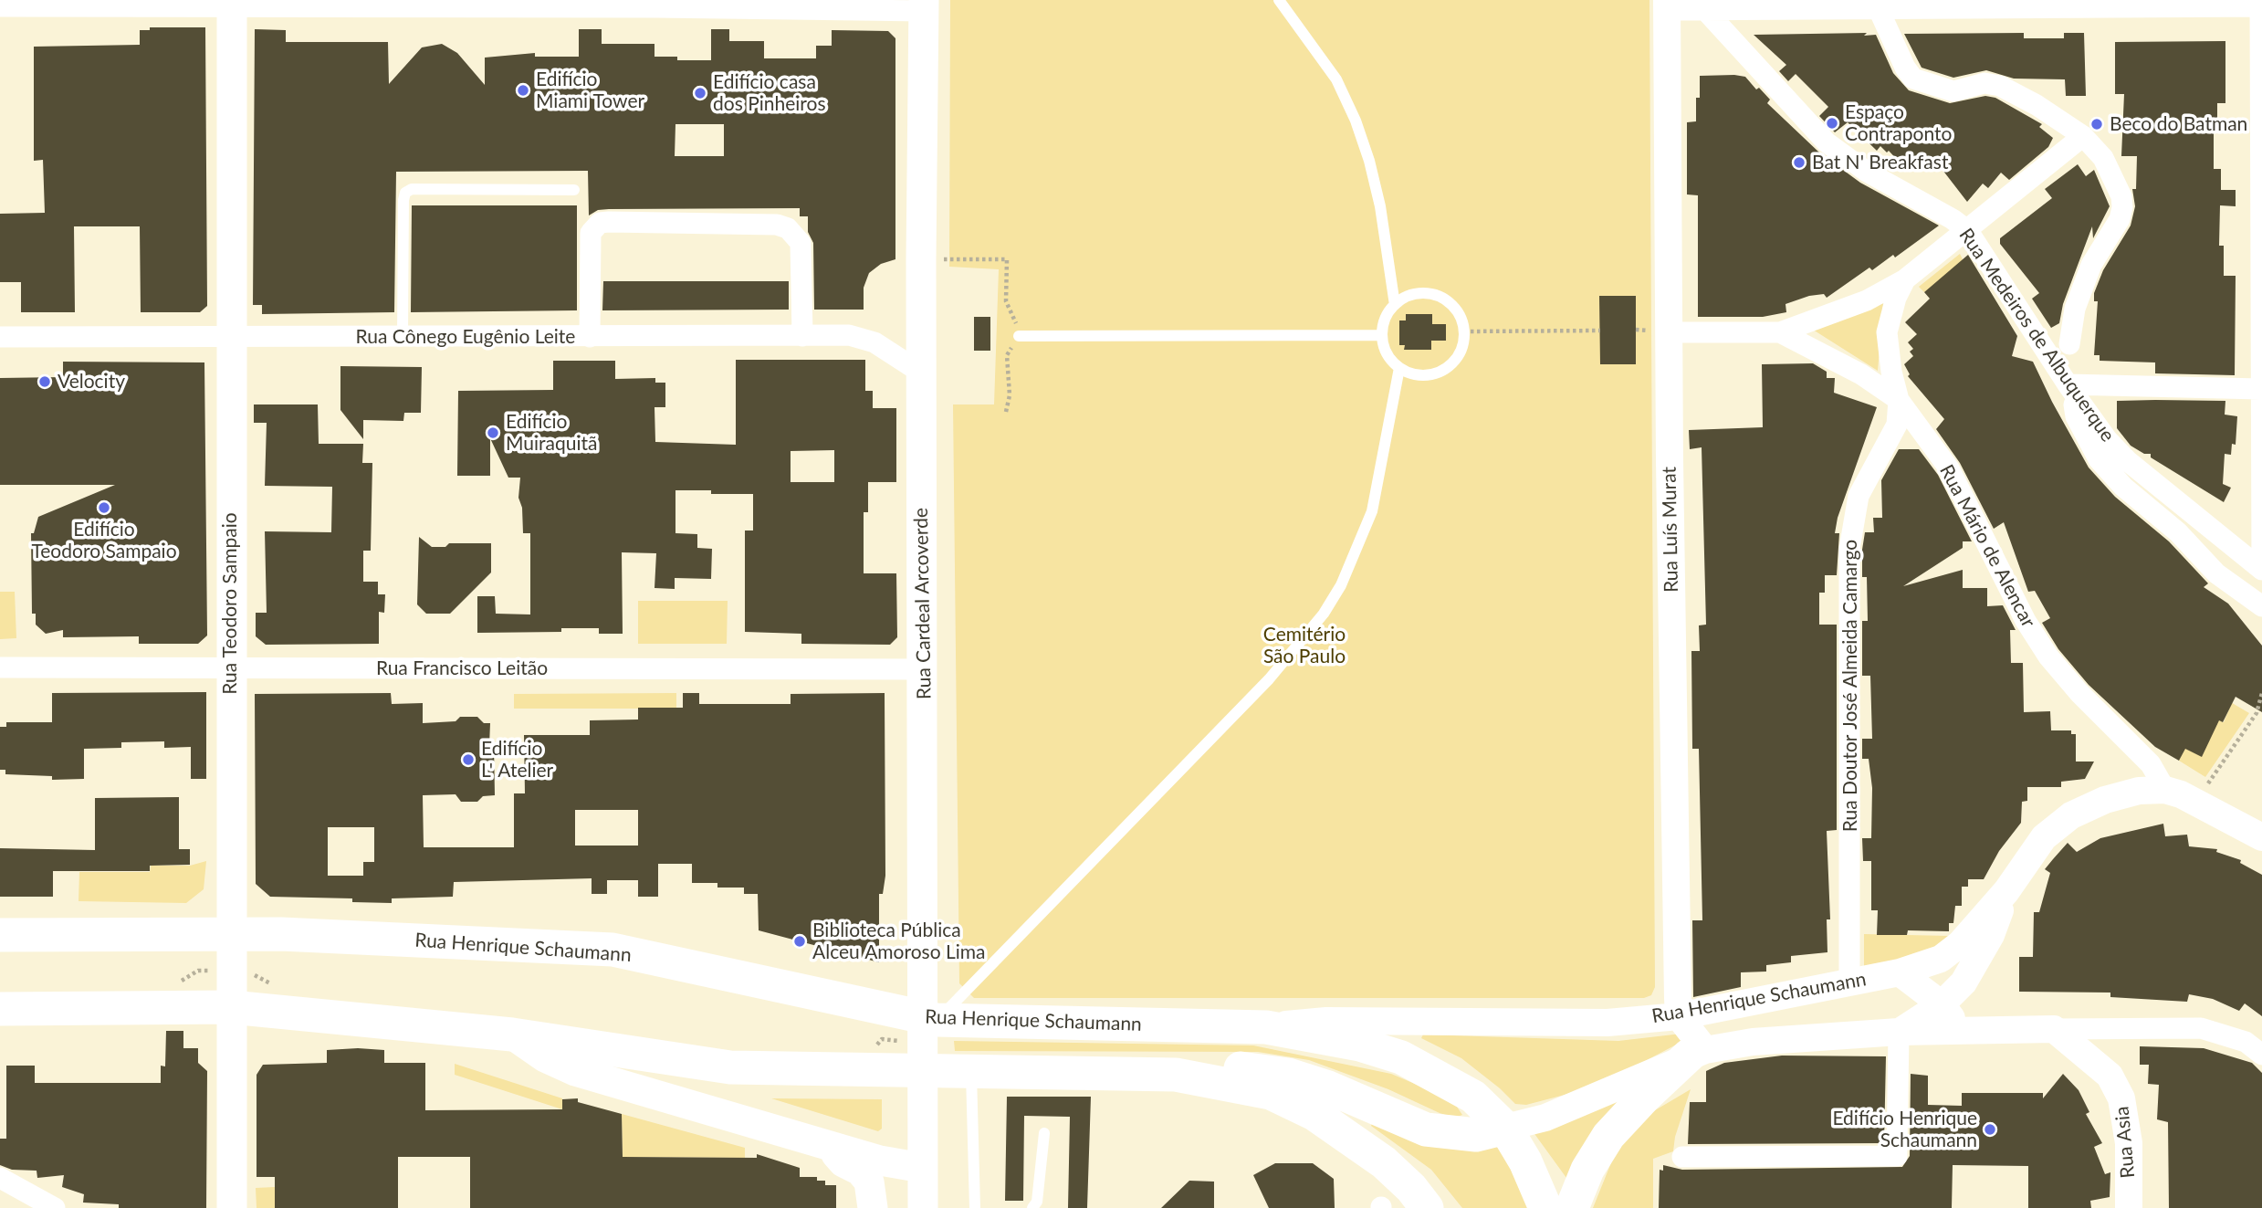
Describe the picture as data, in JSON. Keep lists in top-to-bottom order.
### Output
{
  "streets": {
    "main road": ["Rua Teodoro Sampaio", "Rua Cardeal Arcoverde", "Rua Henrique Schaumann"],
    "street": [
      "Rua Medeiros de Albuquerque",
      "Rua Cônego Eugênio Leite",
      "Rua Luís Murat",
      "Rua Mário de Alencar",
      "Rua Francisco Leitão",
      "Rua Doutor José Almeida Camargo",
      "Rua Asia"
    ]
  },
  "crossings": [
    ["Rua Cônego Eugênio Leite", "Rua Teodoro Sampaio"],
    ["Rua Cônego Eugênio Leite", "Rua Cardeal Arcoverde"],
    ["Rua Luís Murat", "Rua Henrique Schaumann"],
    ["Rua Mário de Alencar", "Rua Doutor José Almeida Camargo"],
    ["Rua Teodoro Sampaio", "Rua Francisco Leitão"],
    ["Rua Teodoro Sampaio", "Rua Henrique Schaumann"],
    ["Rua Cardeal Arcoverde", "Rua Francisco Leitão"],
    ["Rua Cardeal Arcoverde", "Rua Henrique Schaumann"],
    ["Rua Doutor José Almeida Camargo", "Rua Henrique Schaumann"]
  ],
  "parks": ["Cemitério São Paulo"],
  "places": [
    "Edifício Miami Tower",
    "Edifício casa dos Pinheiros",
    "Espaço Contraponto",
    "Beco do Batman",
    "Bat N' Breakfast",
    "Velocity",
    "Edifício Muiraquitã",
    "Edifício Teodoro Sampaio",
    "Edifício L' Atelier",
    "Biblioteca Pública Alceu Amoroso Lima",
    "Edifício Henrique Schaumann"
  ]
}
